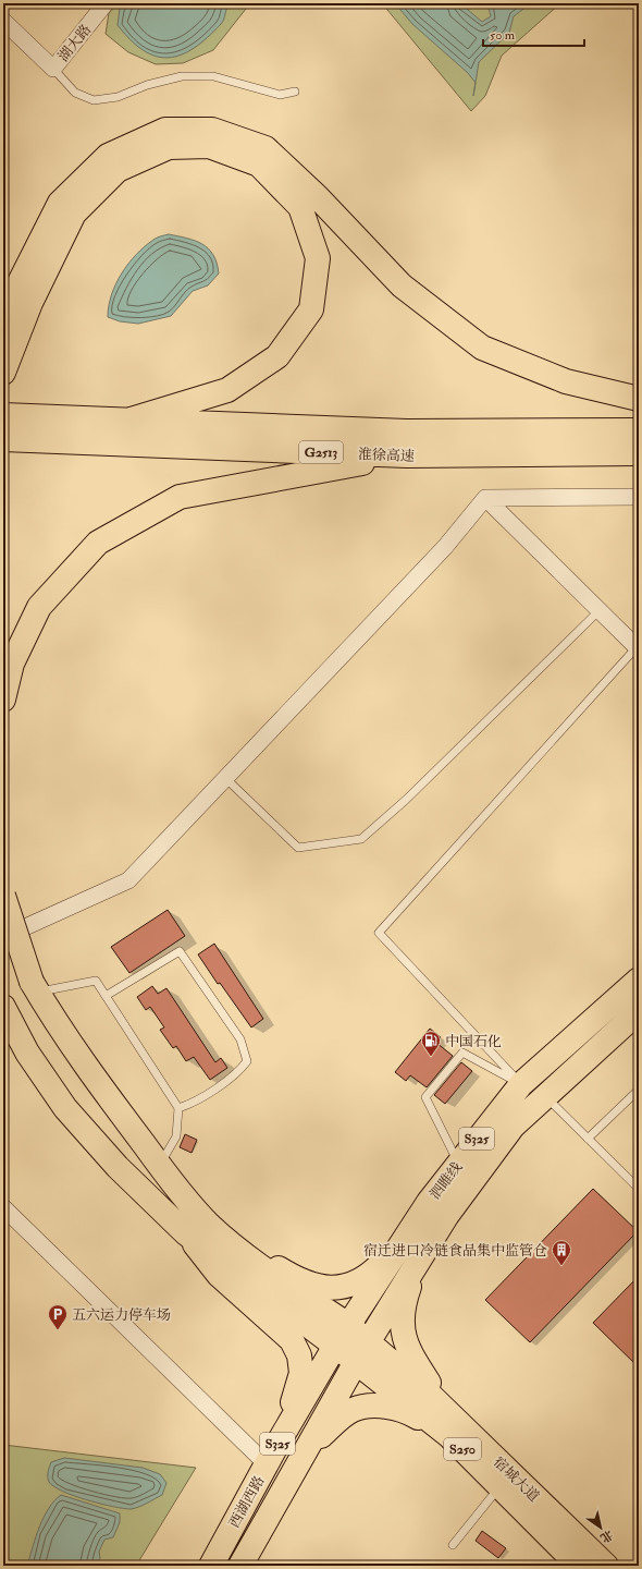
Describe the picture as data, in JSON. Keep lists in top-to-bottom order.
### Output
{
  "streets": {
    "main road": [
      "G2513",
      "淮徐高速",
      "S325",
      "泗睢线",
      "S250",
      "宿城大道",
      "西湖西路"
    ],
    "street": ["湖大路"]
  },
  "crossings": [
    ["泗睢线", "宿城大道"],
    ["泗睢线", "西湖西路"],
    ["宿城大道", "西湖西路"]
  ],
  "places": {
    "fuel station": ["中国石化"],
    "building": ["宿迁进口冷链食品集中监管仓"],
    "parking": ["五六运力停车场"]
  },
  "scale_bar": "50 m",
  "north": "bottom right"
}
